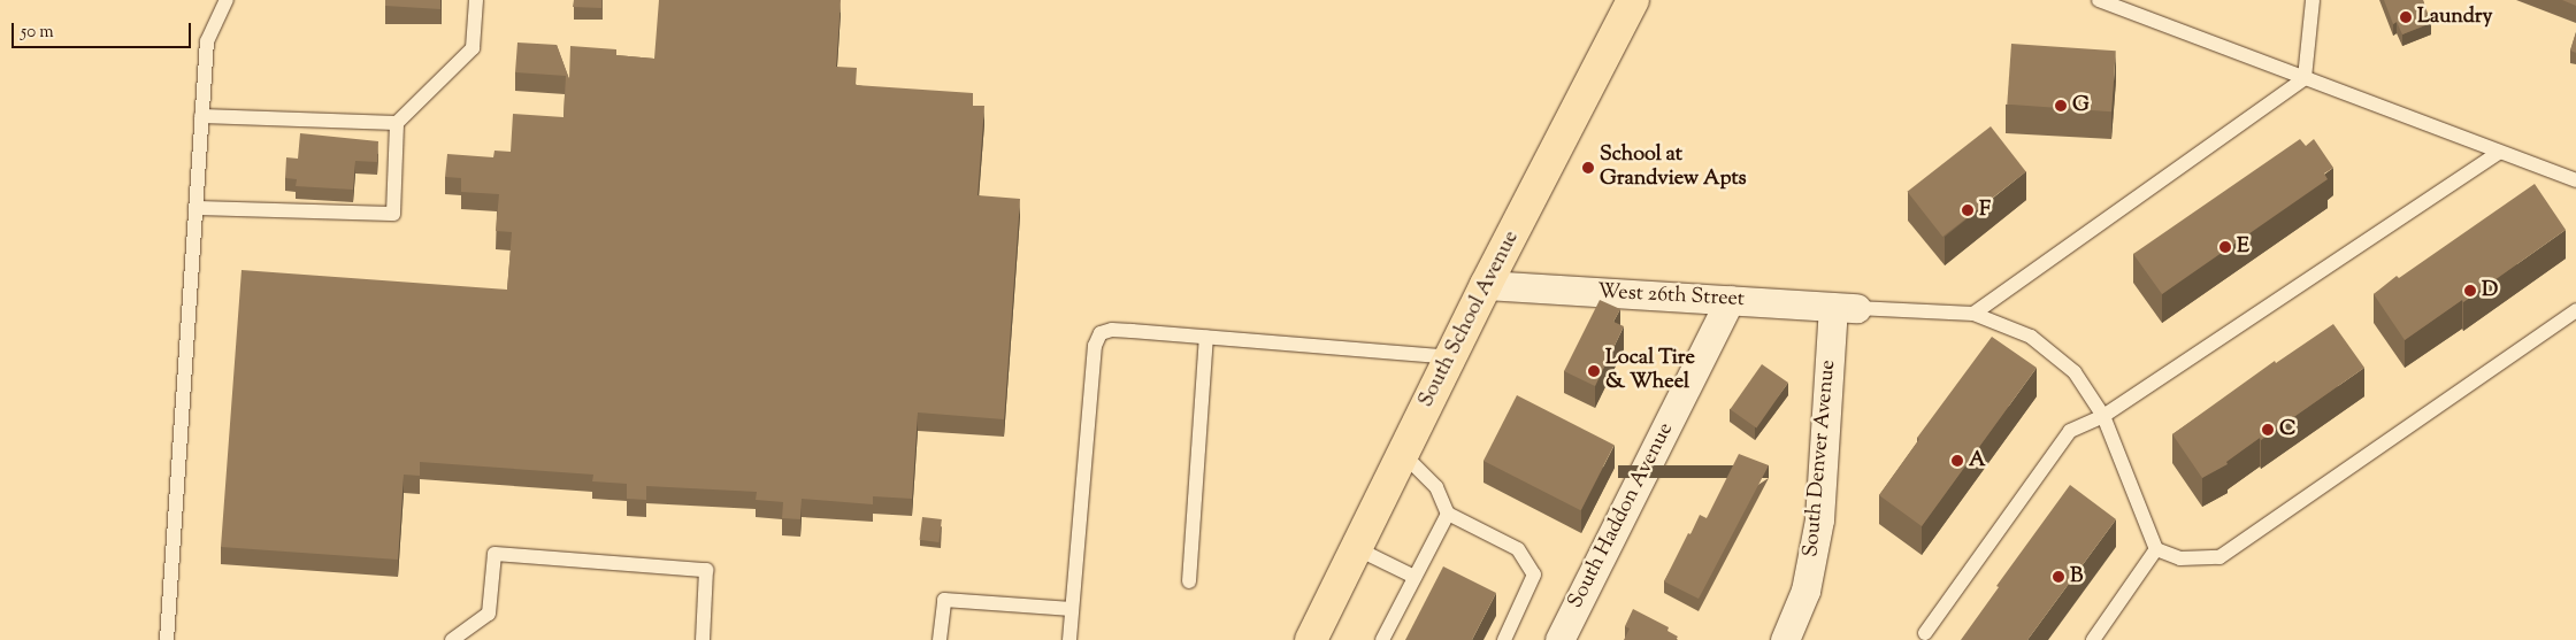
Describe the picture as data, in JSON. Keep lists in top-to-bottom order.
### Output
{
  "streets": {
    "main road": ["South School Avenue"],
    "street": ["West 26th Street", "South Denver Avenue", "South Haddon Avenue"]
  },
  "crossings": [
    ["West 26th Street", "South School Avenue"],
    ["West 26th Street", "South Denver Avenue"],
    ["West 26th Street", "South Haddon Avenue"]
  ],
  "places": [
    "Laundry",
    "G",
    "School at Grandview Apts",
    "F",
    "E",
    "D",
    "Local Tire & Wheel",
    "C",
    "A",
    "B"
  ],
  "scale_bar": "50 m"
}
